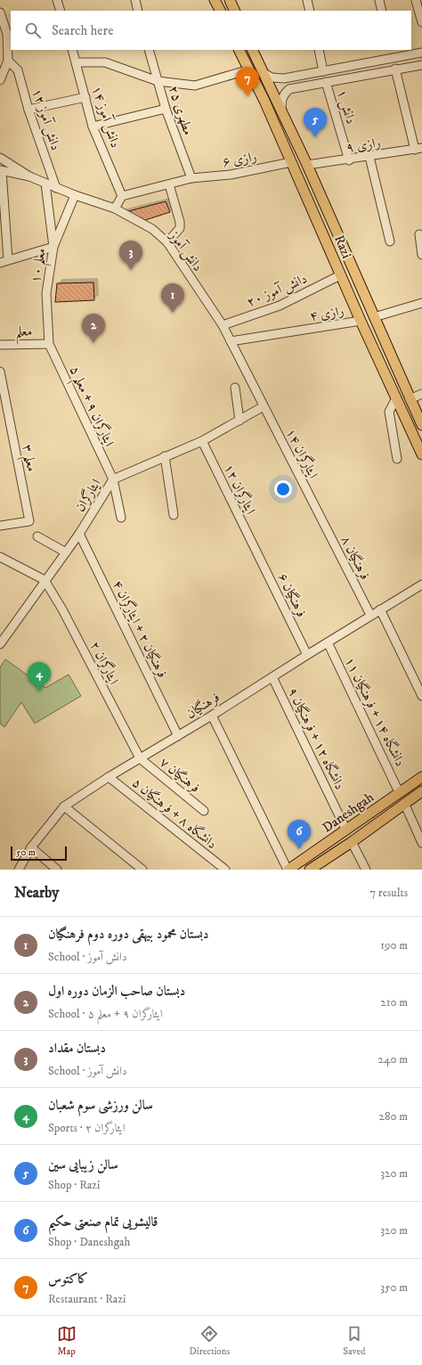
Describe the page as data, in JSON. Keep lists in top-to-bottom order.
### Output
{
  "streets": {
    "main road": ["Razi", "Daneshgah"],
    "street": [
      "دانش ۱",
      "مطهری ۲۵",
      "دانش آموز ۱۴",
      "دانش آموز ۱۲",
      "رازی ۹",
      "رازی ۶",
      "دانش آموز",
      "معلم ۱۰",
      "دانش آموز ۲۰",
      "رازی ۴",
      "معلم",
      "ایثارگران ۹ + معلم ۵",
      "ایثارگران ۱۴",
      "معلم ۳",
      "ایثارگران ۱۲",
      "ایثارگران",
      "فرهنگیان ۸",
      "فرهنگیان ۶",
      "فرهنگیان ۲ + ایثارگران ۴",
      "ایثارگران ۲",
      "فرهنگیان",
      "دانشگاه ۱۴ + فرهنگیان ۱۱",
      "دانشگاه ۱۲ + فرهنگیان ۹",
      "فرهنگیان ۷",
      "دانشگاه ۸ + فرهنگیان ۵"
    ]
  },
  "crossings": [
    ["دانش ۱", "رازی ۹"],
    ["مطهری ۲۵", "رازی ۶"],
    ["دانش آموز ۱۴", "رازی ۶"],
    ["دانش آموز ۱۲", "دانش آموز"],
    ["رازی ۹", "Razi"],
    ["رازی ۶", "Razi"],
    ["Razi", "دانش آموز ۲۰"],
    ["Razi", "رازی ۴"],
    ["دانش آموز", "معلم ۱۰"],
    ["دانش آموز", "دانش آموز ۲۰"],
    ["دانش آموز", "رازی ۴"],
    ["دانش آموز", "ایثارگران ۱۴"],
    ["دانش آموز", "ایثارگران"],
    ["معلم ۱۰", "معلم"],
    ["معلم ۱۰", "ایثارگران ۹ + معلم ۵"],
    ["معلم", "ایثارگران ۹ + معلم ۵"],
    ["ایثارگران ۹ + معلم ۵", "ایثارگران"],
    ["ایثارگران ۱۴", "ایثارگران"],
    ["ایثارگران ۱۴", "فرهنگیان ۸"],
    ["ایثارگران ۱۲", "ایثارگران"],
    ["ایثارگران ۱۲", "فرهنگیان ۶"],
    ["ایثارگران", "فرهنگیان ۲ + ایثارگران ۴"],
    ["ایثارگران", "ایثارگران ۲"],
    ["فرهنگیان ۸", "فرهنگیان"],
    ["فرهنگیان ۶", "فرهنگیان"],
    ["فرهنگیان ۲ + ایثارگران ۴", "فرهنگیان"],
    ["ایثارگران ۲", "فرهنگیان"],
    ["ایثارگران ۲", "فرهنگیان ۷"],
    ["فرهنگیان", "دانشگاه ۱۴ + فرهنگیان ۱۱"],
    ["فرهنگیان", "دانشگاه ۱۲ + فرهنگیان ۹"],
    ["فرهنگیان", "فرهنگیان ۷"],
    ["فرهنگیان", "دانشگاه ۸ + فرهنگیان ۵"],
    ["دانشگاه ۱۴ + فرهنگیان ۱۱", "Daneshgah"],
    ["دانشگاه ۱۲ + فرهنگیان ۹", "Daneshgah"]
  ],
  "scale_bar": "50 m",
  "page": {
    "search": "Search here",
    "pins": [
      "7",
      "5",
      "3",
      "1",
      "2",
      "4",
      "6"
    ],
    "scale": "50 m",
    "heading": ["Nearby", "7 results"],
    "list": [
      {
        "mark": "1",
        "name": "دبستان محمود بیهقی دوره دوم فرهنگیان",
        "note": "School · دانش آموز",
        "value": "190 m"
      },
      {
        "mark": "2",
        "name": "دبستان صاحب الزمان دوره اول",
        "note": "School · ایثارگران ۹ + معلم ۵",
        "value": "210 m"
      },
      {
        "mark": "3",
        "name": "دبستان مقداد",
        "note": "School · دانش آموز",
        "value": "240 m"
      },
      {
        "mark": "4",
        "name": "سالن ورزشی سوم شعبان",
        "note": "Sports · ایثارگران ۲",
        "value": "280 m"
      },
      {
        "mark": "5",
        "name": "سالن زیبایی سین",
        "note": "Shop · Razi",
        "value": "320 m"
      },
      {
        "mark": "6",
        "name": "قالیشویی تمام صنعتی حکیم",
        "note": "Shop · Daneshgah",
        "value": "320 m"
      },
      {
        "mark": "7",
        "name": "کاکتوس",
        "note": "Restaurant · Razi",
        "value": "350 m"
      }
    ],
    "nav": ["Map", "Directions", "Saved"]
  }
}
